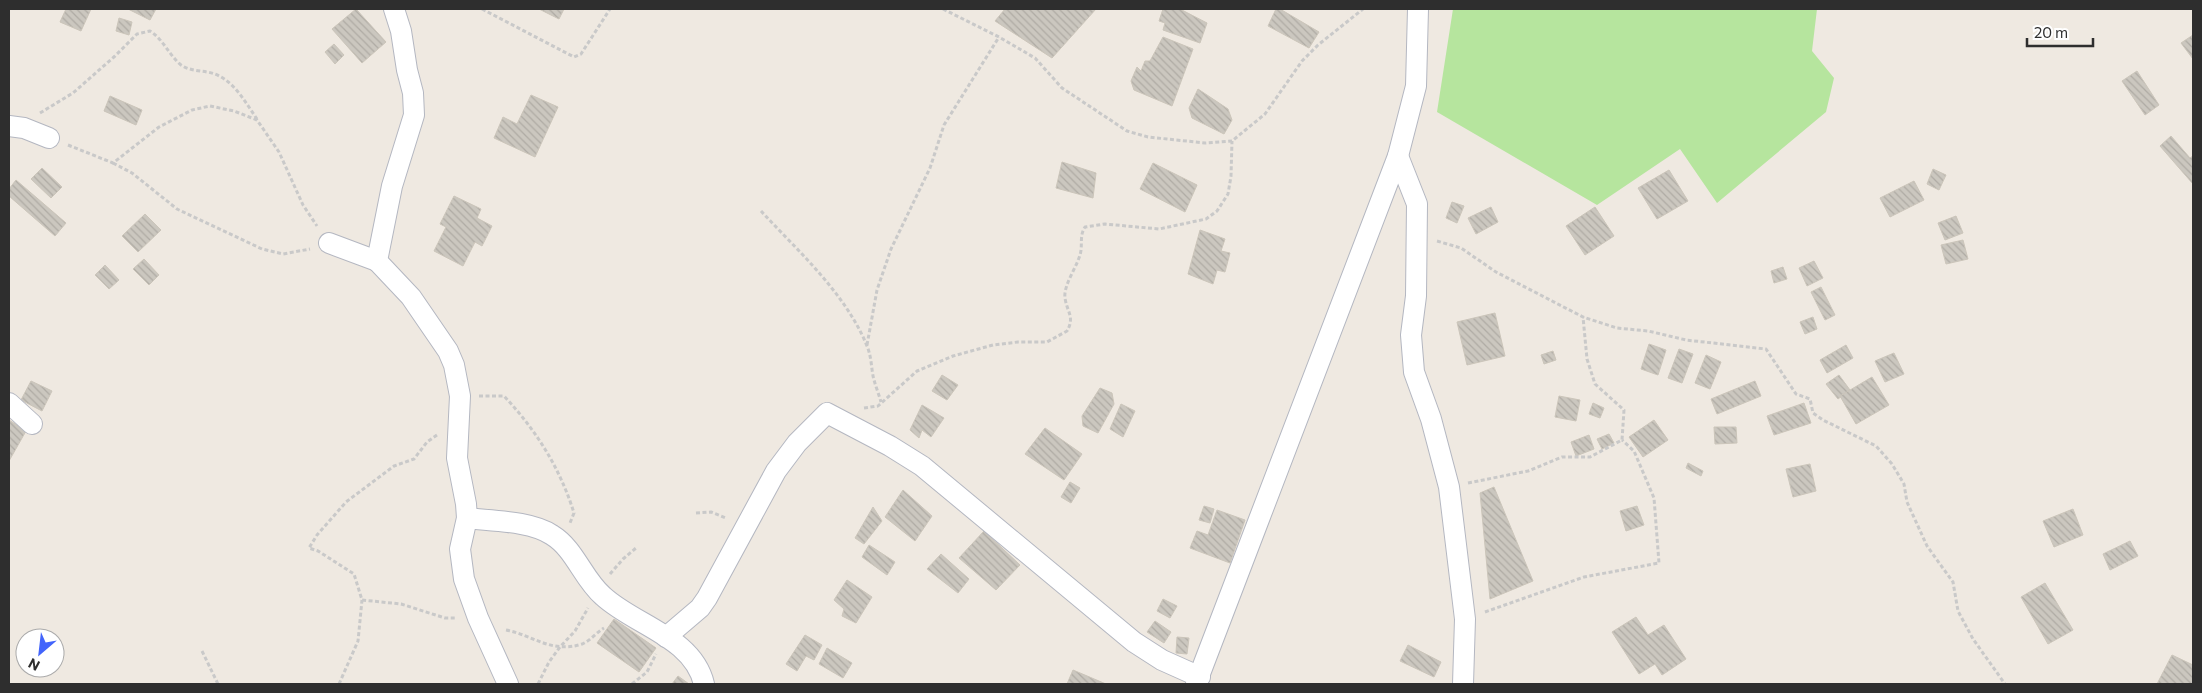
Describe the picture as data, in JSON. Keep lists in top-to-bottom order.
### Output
{
  "scale_bar": "20 m",
  "north": "bottom left"
}
